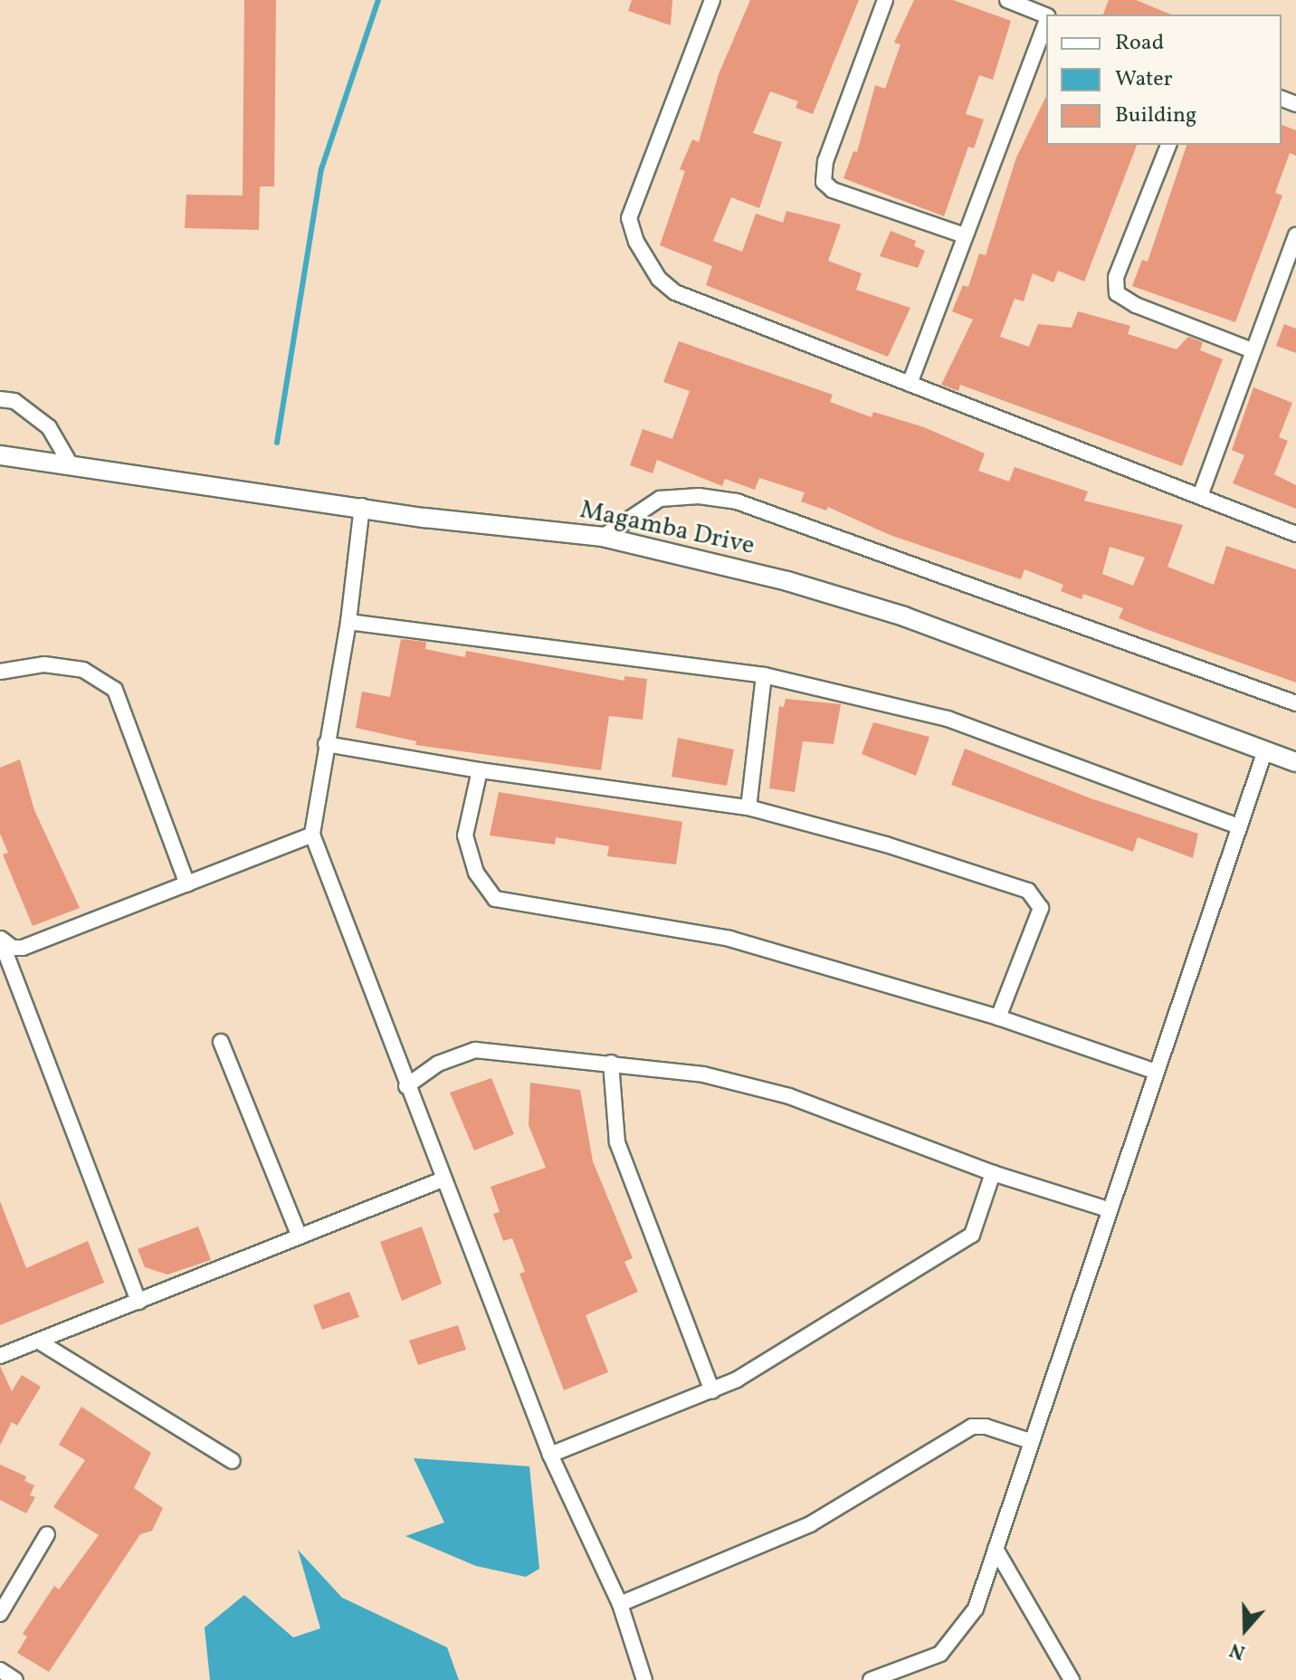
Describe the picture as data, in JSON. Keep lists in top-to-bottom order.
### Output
{
  "streets": {
    "street": ["Magamba Drive"]
  },
  "legend": ["Road", "Water", "Building"],
  "north": "bottom"
}
